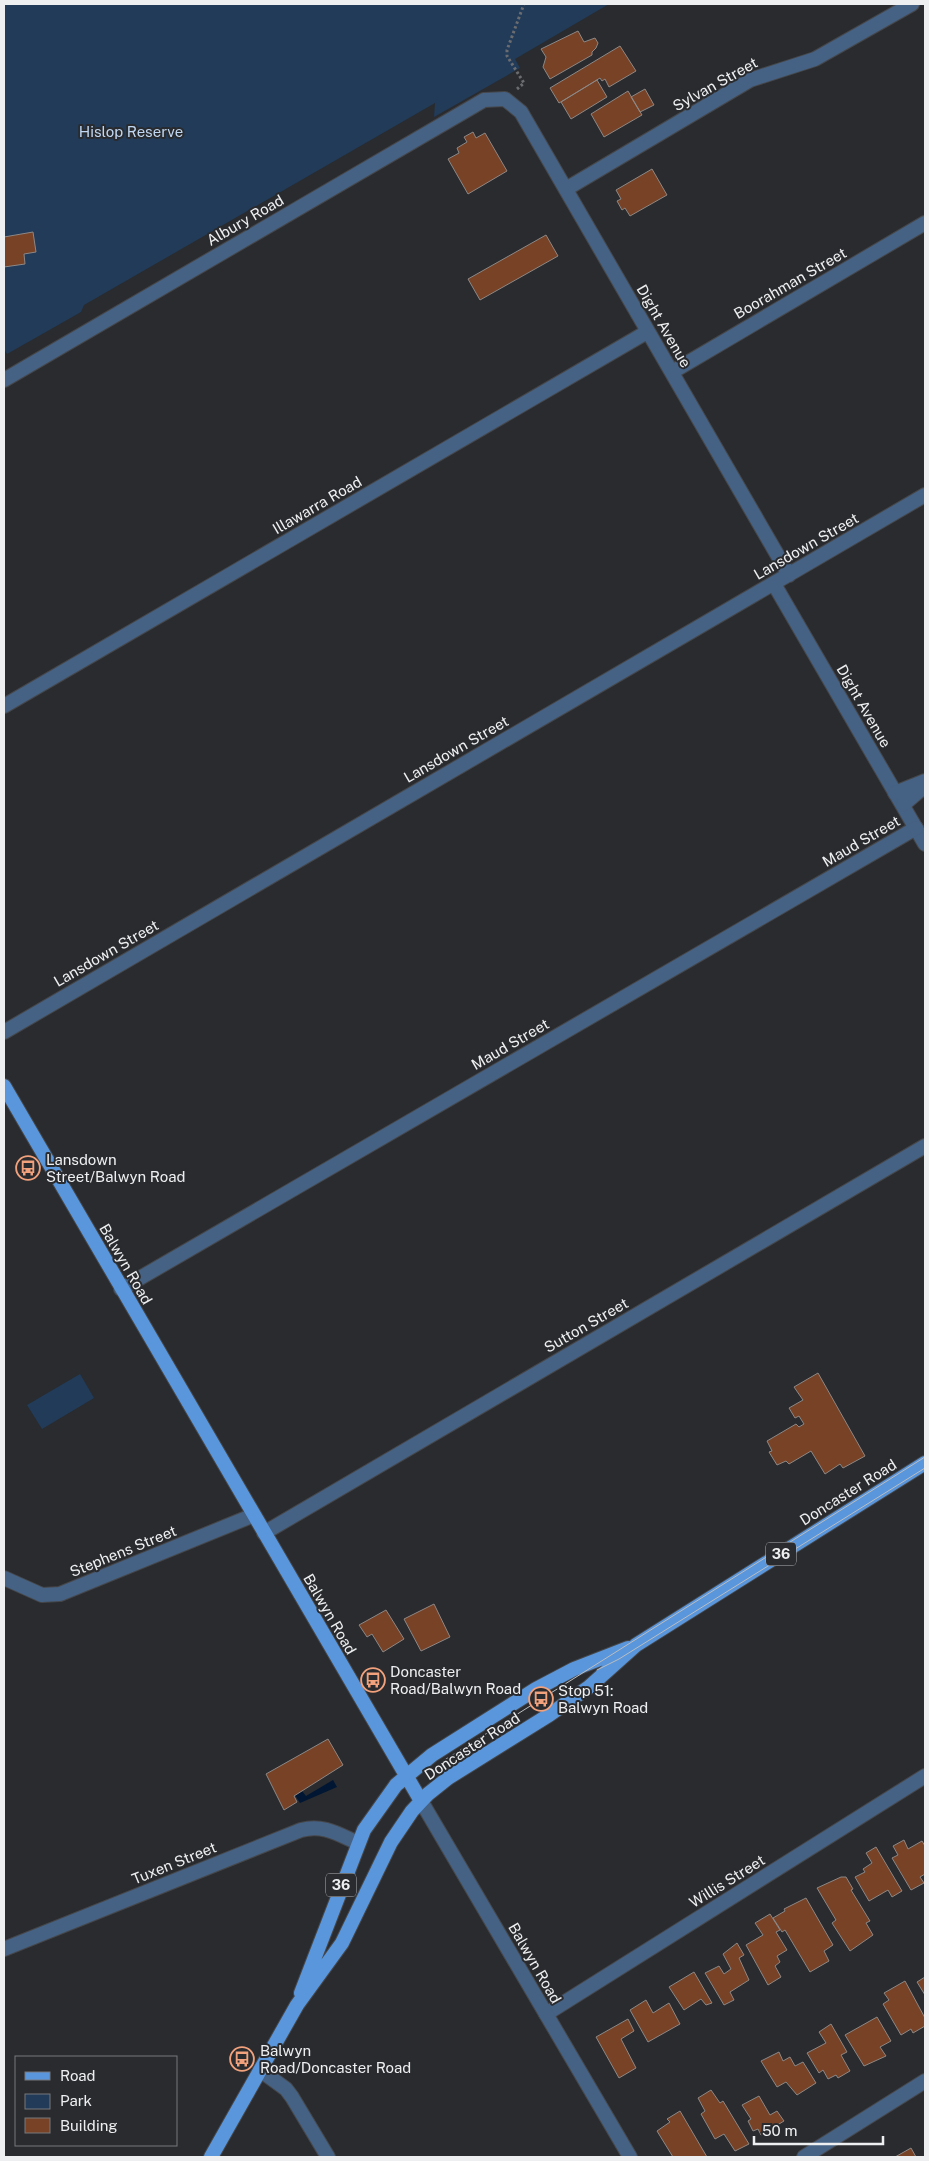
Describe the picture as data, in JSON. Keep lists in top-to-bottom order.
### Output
{
  "streets": {
    "main road": ["Balwyn Road", "Doncaster Road", "36"],
    "street": [
      "Sylvan Street",
      "Albury Road",
      "Boorahman Street",
      "Dight Avenue",
      "Illawarra Road",
      "Lansdown Street",
      "Maud Street",
      "Sutton Street",
      "Stephens Street",
      "Tuxen Street",
      "Willis Street"
    ]
  },
  "crossings": [
    ["Sylvan Street", "Dight Avenue"],
    ["Albury Road", "Dight Avenue"],
    ["Boorahman Street", "Dight Avenue"],
    ["Dight Avenue", "Illawarra Road"],
    ["Dight Avenue", "Lansdown Street"],
    ["Dight Avenue", "Maud Street"],
    ["Maud Street", "Balwyn Road"],
    ["Balwyn Road", "Sutton Street"],
    ["Balwyn Road", "Doncaster Road"],
    ["Balwyn Road", "Stephens Street"],
    ["Balwyn Road", "Willis Street"],
    ["Doncaster Road", "Tuxen Street"]
  ],
  "parks": ["Hislop Reserve"],
  "places": {
    "bus stop": [
      "Lansdown Street/Balwyn Road",
      "Doncaster Road/Balwyn Road",
      "Stop 51: Balwyn Road",
      "Balwyn Road/Doncaster Road"
    ]
  },
  "legend": ["Road", "Park", "Building"],
  "scale_bar": "50 m"
}
